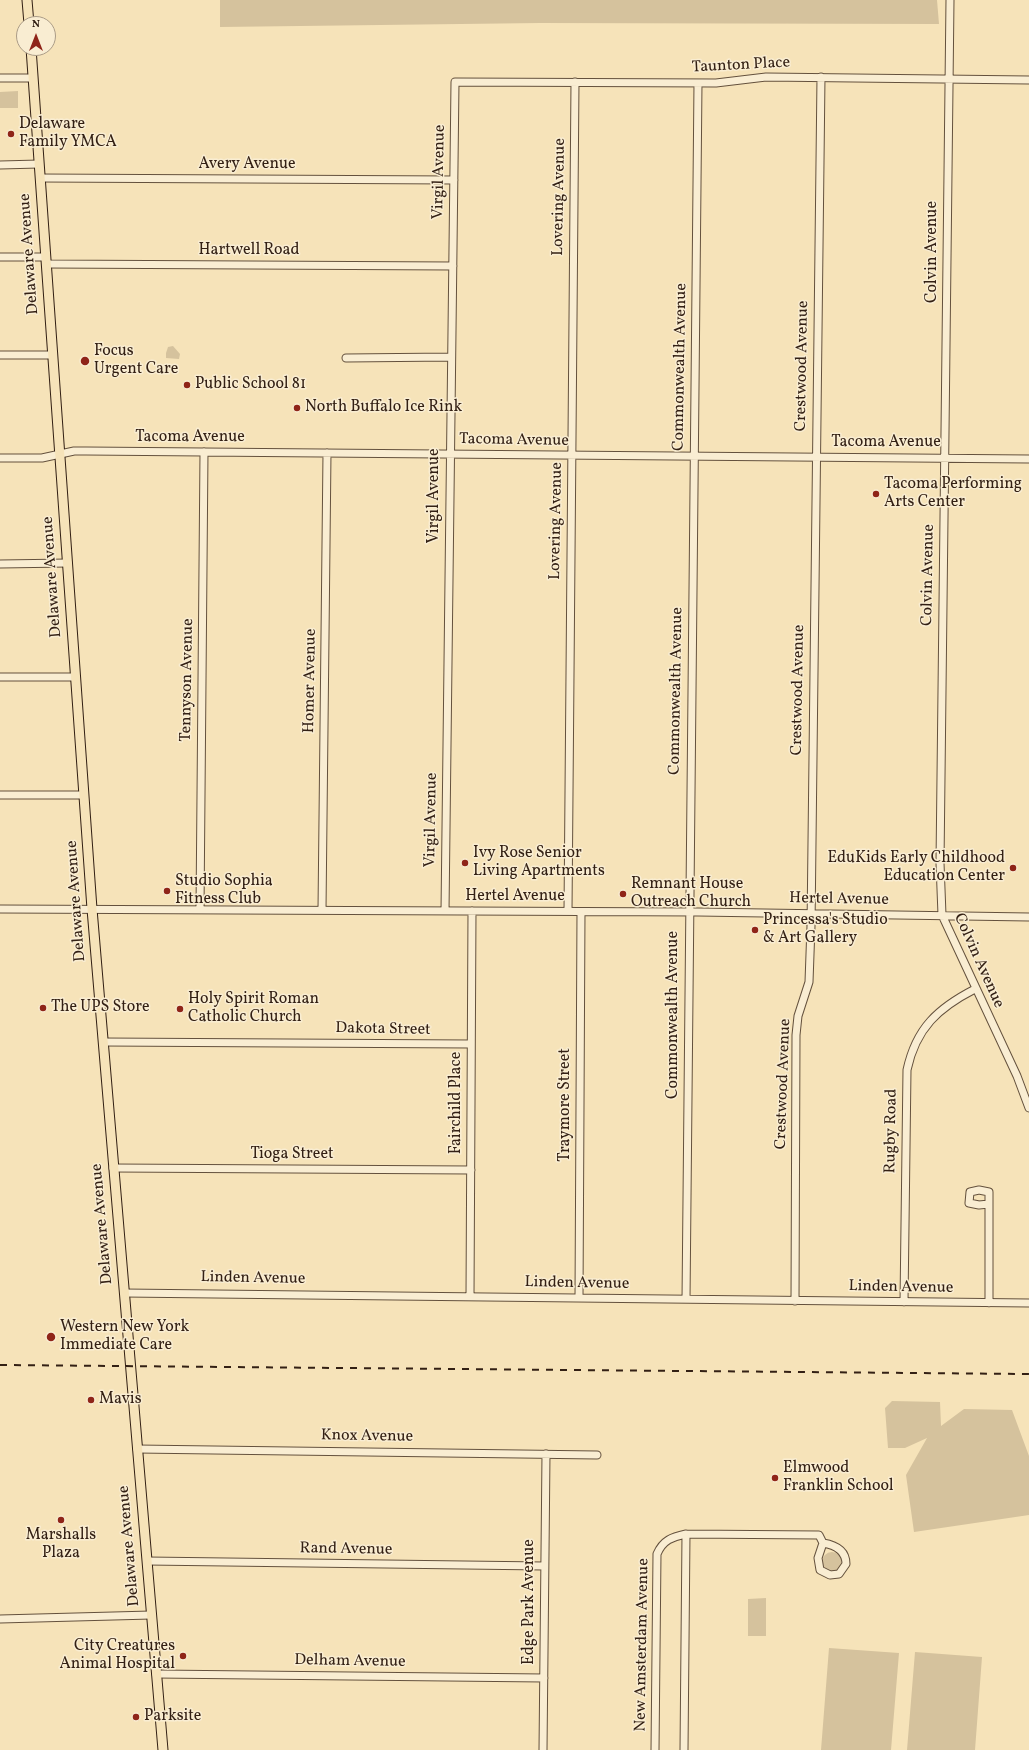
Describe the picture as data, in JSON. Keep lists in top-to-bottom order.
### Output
{
  "streets": {
    "main road": ["Delaware Avenue"],
    "street": [
      "Taunton Place",
      "Avery Avenue",
      "Virgil Avenue",
      "Lovering Avenue",
      "Hartwell Road",
      "Colvin Avenue",
      "Crestwood Avenue",
      "Commonwealth Avenue",
      "Tacoma Avenue",
      "Tennyson Avenue",
      "Homer Avenue",
      "Hertel Avenue",
      "Dakota Street",
      "Fairchild Place",
      "Traymore Street",
      "Rugby Road",
      "Tioga Street",
      "Linden Avenue",
      "Knox Avenue",
      "Rand Avenue",
      "Edge Park Avenue",
      "New Amsterdam Avenue",
      "Delham Avenue"
    ]
  },
  "crossings": [
    ["Taunton Place", "Virgil Avenue"],
    ["Taunton Place", "Lovering Avenue"],
    ["Taunton Place", "Colvin Avenue"],
    ["Taunton Place", "Crestwood Avenue"],
    ["Taunton Place", "Commonwealth Avenue"],
    ["Avery Avenue", "Virgil Avenue"],
    ["Avery Avenue", "Delaware Avenue"],
    ["Virgil Avenue", "Hartwell Road"],
    ["Virgil Avenue", "Tacoma Avenue"],
    ["Virgil Avenue", "Hertel Avenue"],
    ["Lovering Avenue", "Tacoma Avenue"],
    ["Lovering Avenue", "Hertel Avenue"],
    ["Hartwell Road", "Delaware Avenue"],
    ["Colvin Avenue", "Tacoma Avenue"],
    ["Colvin Avenue", "Hertel Avenue"],
    ["Colvin Avenue", "Rugby Road"],
    ["Delaware Avenue", "Tacoma Avenue"],
    ["Delaware Avenue", "Hertel Avenue"],
    ["Delaware Avenue", "Dakota Street"],
    ["Delaware Avenue", "Tioga Street"],
    ["Delaware Avenue", "Linden Avenue"],
    ["Delaware Avenue", "Knox Avenue"],
    ["Delaware Avenue", "Rand Avenue"],
    ["Delaware Avenue", "Delham Avenue"],
    ["Crestwood Avenue", "Tacoma Avenue"],
    ["Crestwood Avenue", "Hertel Avenue"],
    ["Crestwood Avenue", "Linden Avenue"],
    ["Commonwealth Avenue", "Tacoma Avenue"],
    ["Commonwealth Avenue", "Hertel Avenue"],
    ["Commonwealth Avenue", "Linden Avenue"],
    ["Tacoma Avenue", "Tennyson Avenue"],
    ["Tacoma Avenue", "Homer Avenue"],
    ["Tennyson Avenue", "Hertel Avenue"],
    ["Homer Avenue", "Hertel Avenue"],
    ["Hertel Avenue", "Fairchild Place"],
    ["Hertel Avenue", "Traymore Street"],
    ["Dakota Street", "Fairchild Place"],
    ["Fairchild Place", "Tioga Street"],
    ["Fairchild Place", "Linden Avenue"],
    ["Traymore Street", "Linden Avenue"],
    ["Rugby Road", "Linden Avenue"],
    ["Knox Avenue", "Edge Park Avenue"],
    ["Rand Avenue", "Edge Park Avenue"],
    ["Edge Park Avenue", "Delham Avenue"]
  ],
  "places": [
    "Delaware Family YMCA",
    "Focus Urgent Care",
    "Public School 81",
    "North Buffalo Ice Rink",
    "Tacoma Performing Arts Center",
    "Ivy Rose Senior Living Apartments",
    "EduKids Early Childhood Education Center",
    "Studio Sophia Fitness Club",
    "Remnant House Outreach Church",
    "Princessa's Studio & Art Gallery",
    "The UPS Store",
    "Holy Spirit Roman Catholic Church",
    "Western New York Immediate Care",
    "Mavis",
    "Elmwood Franklin School",
    "Marshalls Plaza",
    "City Creatures Animal Hospital",
    "Parksite"
  ],
  "north": "top"
}
